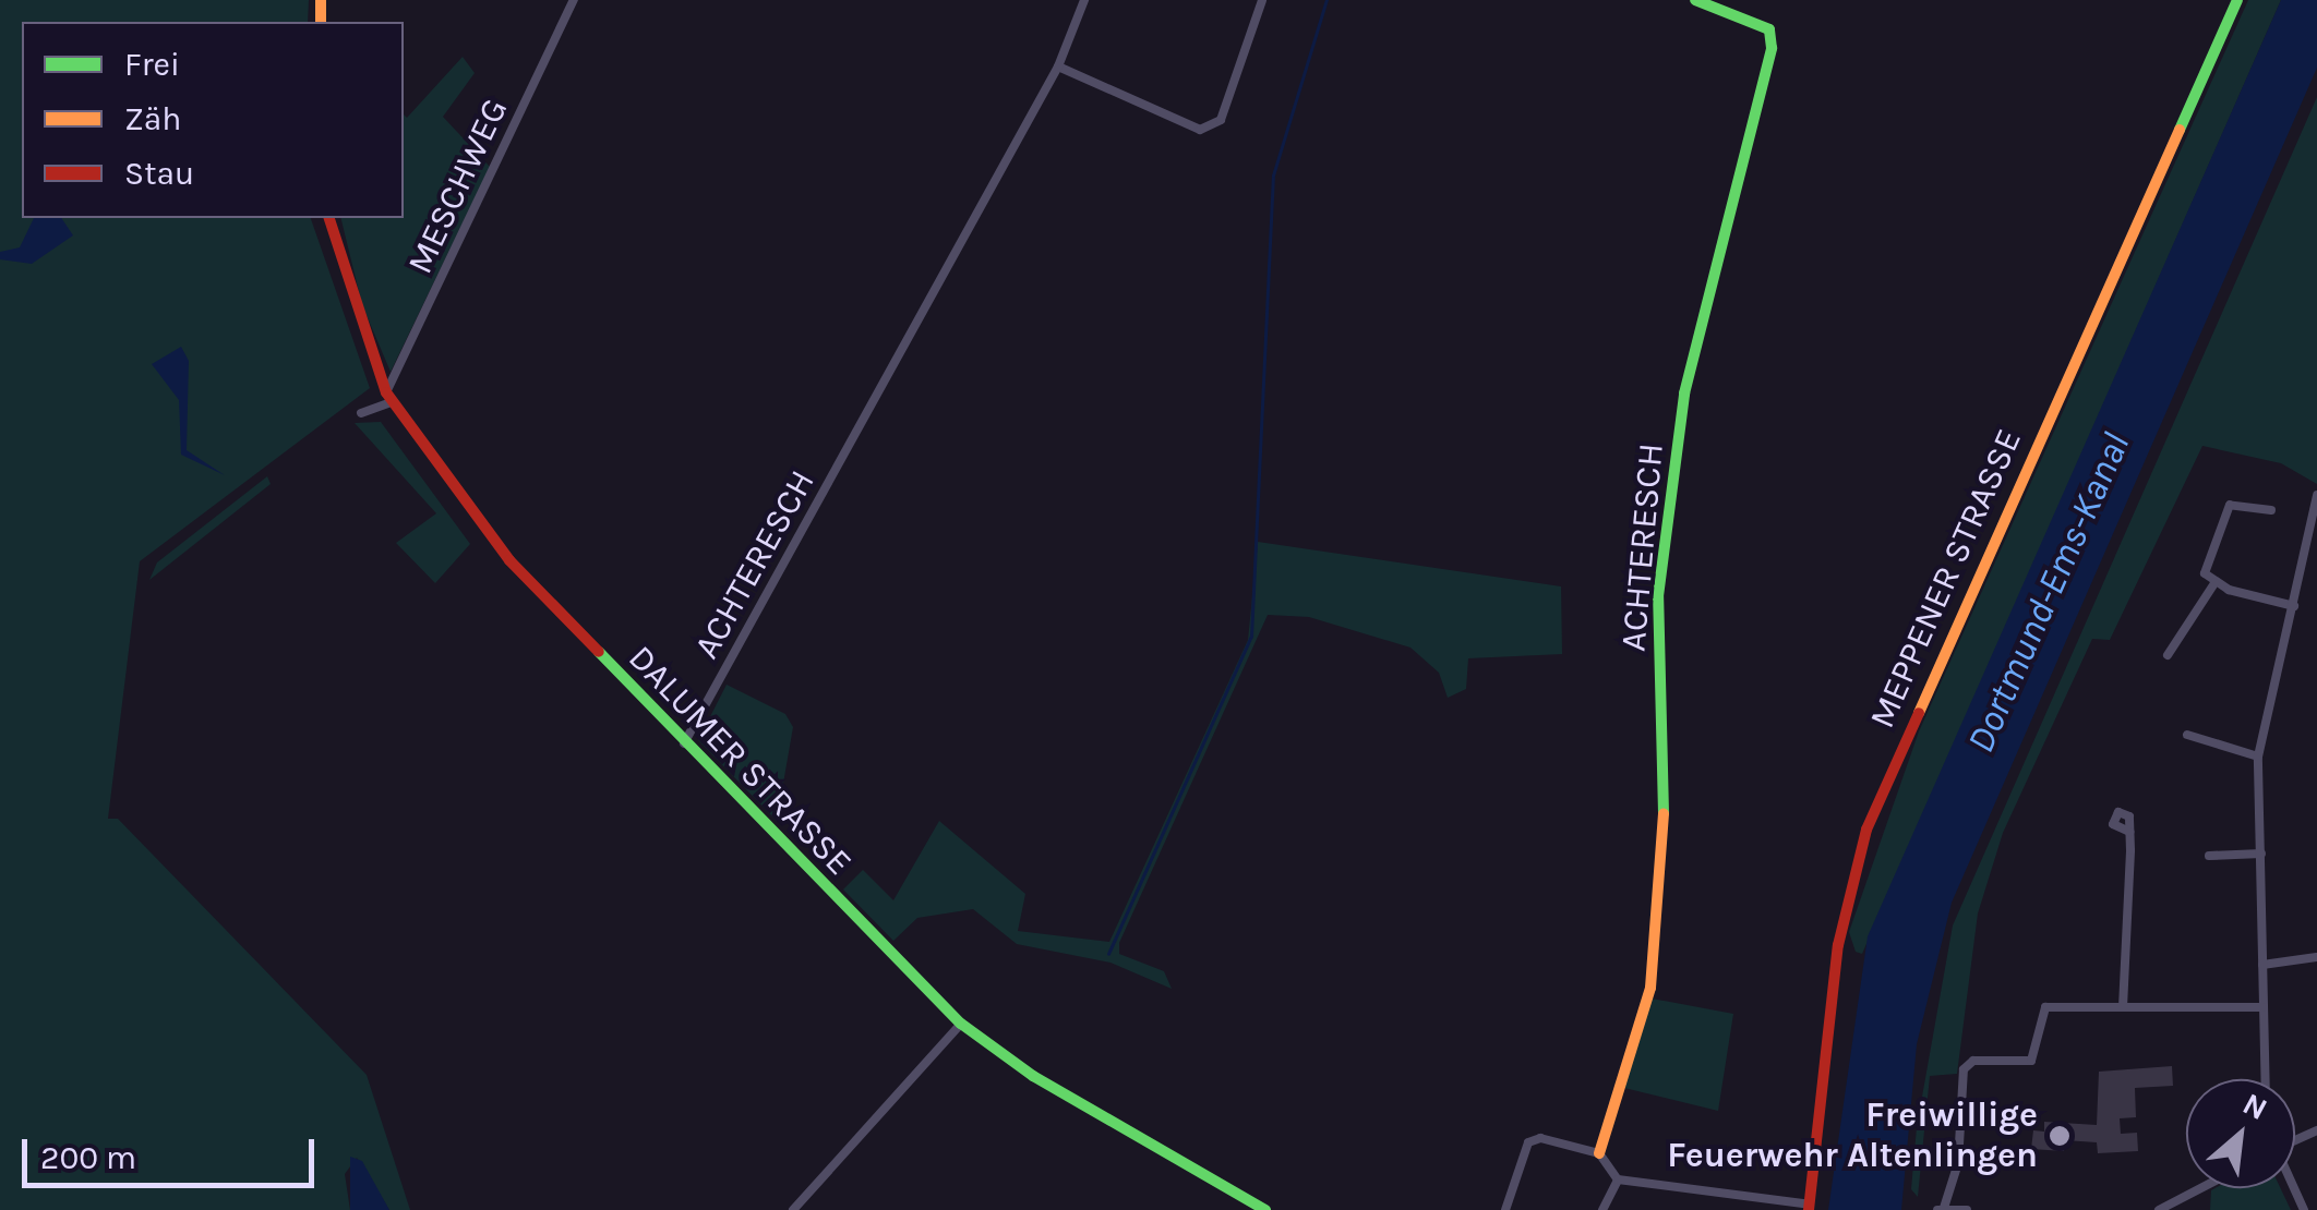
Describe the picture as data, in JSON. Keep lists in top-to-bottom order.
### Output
{
  "streets": {
    "main road": ["ACHTERESCH", "MEPPENER STRASSE", "DALUMER STRASSE"],
    "street": ["MESCHWEG"]
  },
  "crossings": [
    ["MESCHWEG", "DALUMER STRASSE"],
    ["ACHTERESCH", "DALUMER STRASSE"]
  ],
  "water": ["Dortmund-Ems-Kanal"],
  "places": ["Freiwillige Feuerwehr Altenlingen"],
  "legend": ["Frei", "Zäh", "Stau"],
  "scale_bar": "200 m",
  "north": "top right"
}
